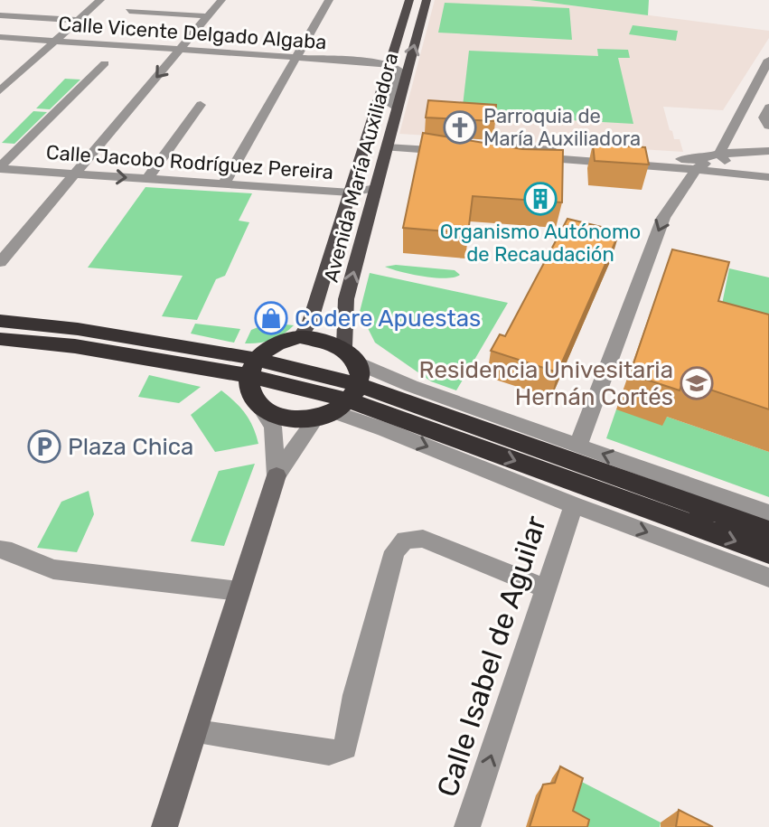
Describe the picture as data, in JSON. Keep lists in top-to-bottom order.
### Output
{
  "streets": {
    "main road": ["Avenida María Auxiliadora"],
    "street": ["Calle Vicente Delgado Algaba", "Calle Jacobo Rodríguez Pereira", "Calle Isabel de Aguilar"]
  },
  "crossings": [
    ["Calle Vicente Delgado Algaba", "Avenida María Auxiliadora"],
    ["Calle Jacobo Rodríguez Pereira", "Avenida María Auxiliadora"]
  ],
  "one_way": ["Calle Isabel de Aguilar"],
  "places": {
    "church": ["Parroquia de María Auxiliadora"],
    "building": ["Organismo Autónomo de Recaudación"],
    "shop": ["Codere Apuestas"],
    "school or university": ["Residencia Univesitaria Hernán Cortés"],
    "parking": ["Plaza Chica"]
  }
}
